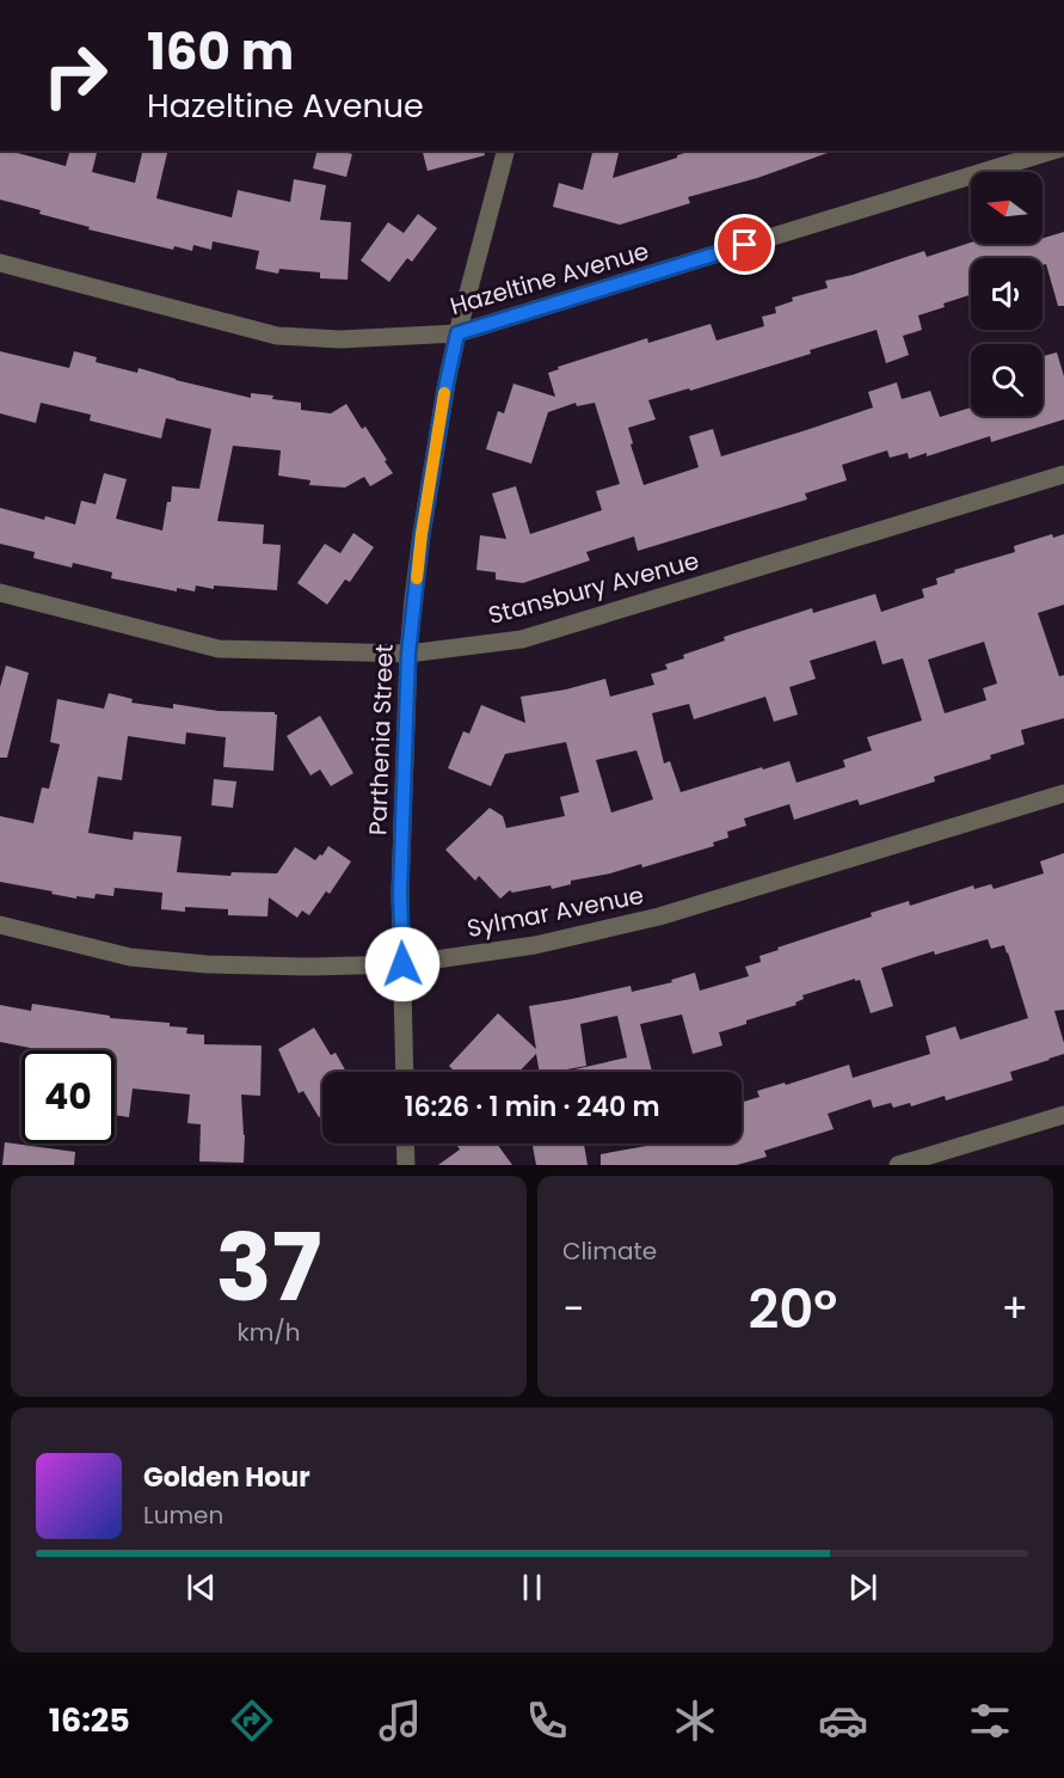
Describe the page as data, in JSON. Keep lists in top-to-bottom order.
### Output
{
  "streets": {
    "street": [
      "Hazeltine Avenue",
      "Stansbury Avenue",
      "Parthenia Street",
      "Sylmar Avenue"
    ]
  },
  "crossings": [
    ["Hazeltine Avenue", "Parthenia Street"],
    ["Stansbury Avenue", "Parthenia Street"],
    ["Parthenia Street", "Sylmar Avenue"]
  ],
  "north": "left",
  "page": {
    "turn": ["160 m", "Hazeltine Avenue"],
    "limit": "40",
    "trip": "16:26 · 1 min · 240 m",
    "tile": [
      ["37", "km/h"],
      "Climate"
    ],
    "heat": ["−", "20°", "+"],
    "song": ["Golden Hour", "Lumen"],
    "tabs": "16:25"
  }
}
